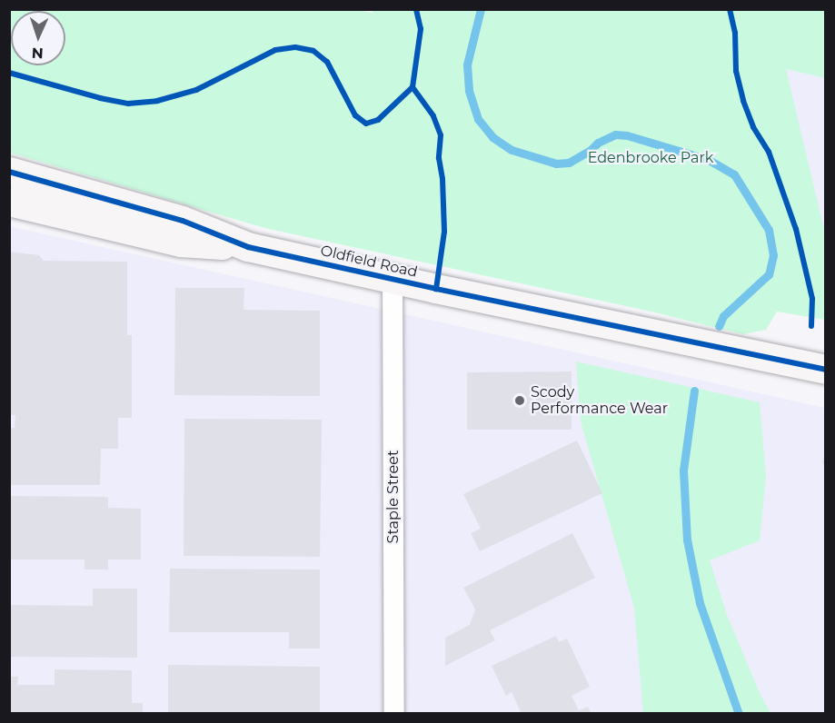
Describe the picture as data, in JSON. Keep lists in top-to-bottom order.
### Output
{
  "streets": {
    "street": ["Oldfield Road", "Staple Street"]
  },
  "crossings": [
    ["Oldfield Road", "Staple Street"]
  ],
  "parks": ["Edenbrooke Park"],
  "places": ["Scody Performance Wear"],
  "north": "bottom"
}
